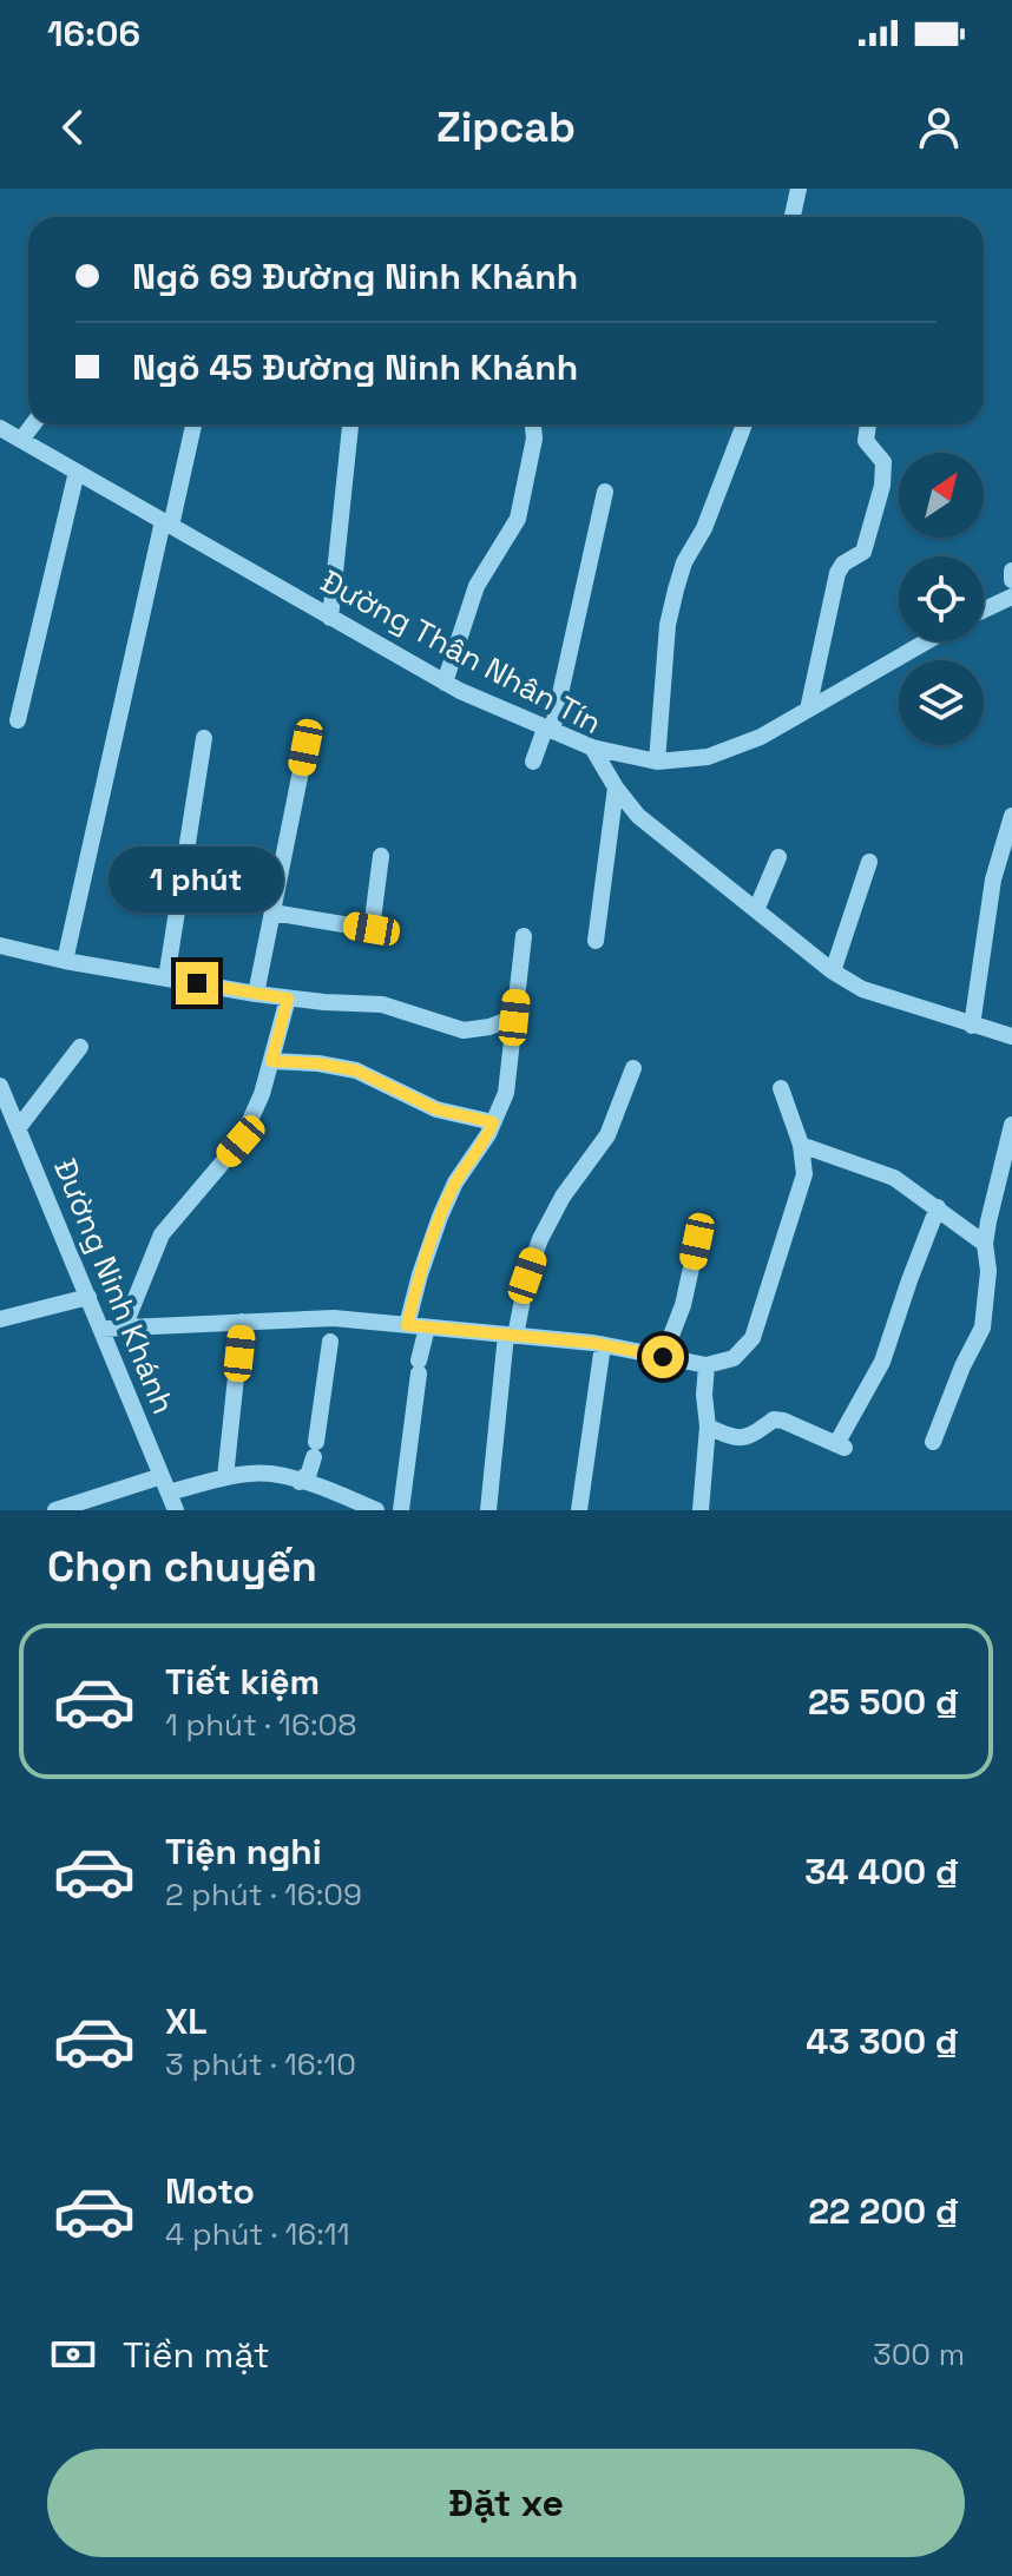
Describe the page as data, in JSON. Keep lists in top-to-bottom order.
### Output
{
  "streets": {
    "street": ["Đường Thân Nhân Tín", "Đường Ninh Khánh"]
  },
  "north": "top right",
  "page": {
    "status": "16:06",
    "header": "Zipcab",
    "banner": ["Ngõ 69 Đường Ninh Khánh", "Ngõ 45 Đường Ninh Khánh"],
    "bubble": "1 phút",
    "heading": "Chọn chuyến",
    "list": [
      {
        "name": "Tiết kiệm",
        "note": "1 phút · 16:08",
        "value": "25 500 ₫"
      },
      {
        "name": "Tiện nghi",
        "note": "2 phút · 16:09",
        "value": "34 400 ₫"
      },
      {
        "name": "XL",
        "note": "3 phút · 16:10",
        "value": "43 300 ₫"
      },
      {
        "name": "Moto",
        "note": "4 phút · 16:11",
        "value": "22 200 ₫"
      }
    ],
    "pay": ["Tiền mặt", "300 m"],
    "buttons": "Đặt xe"
  }
}
